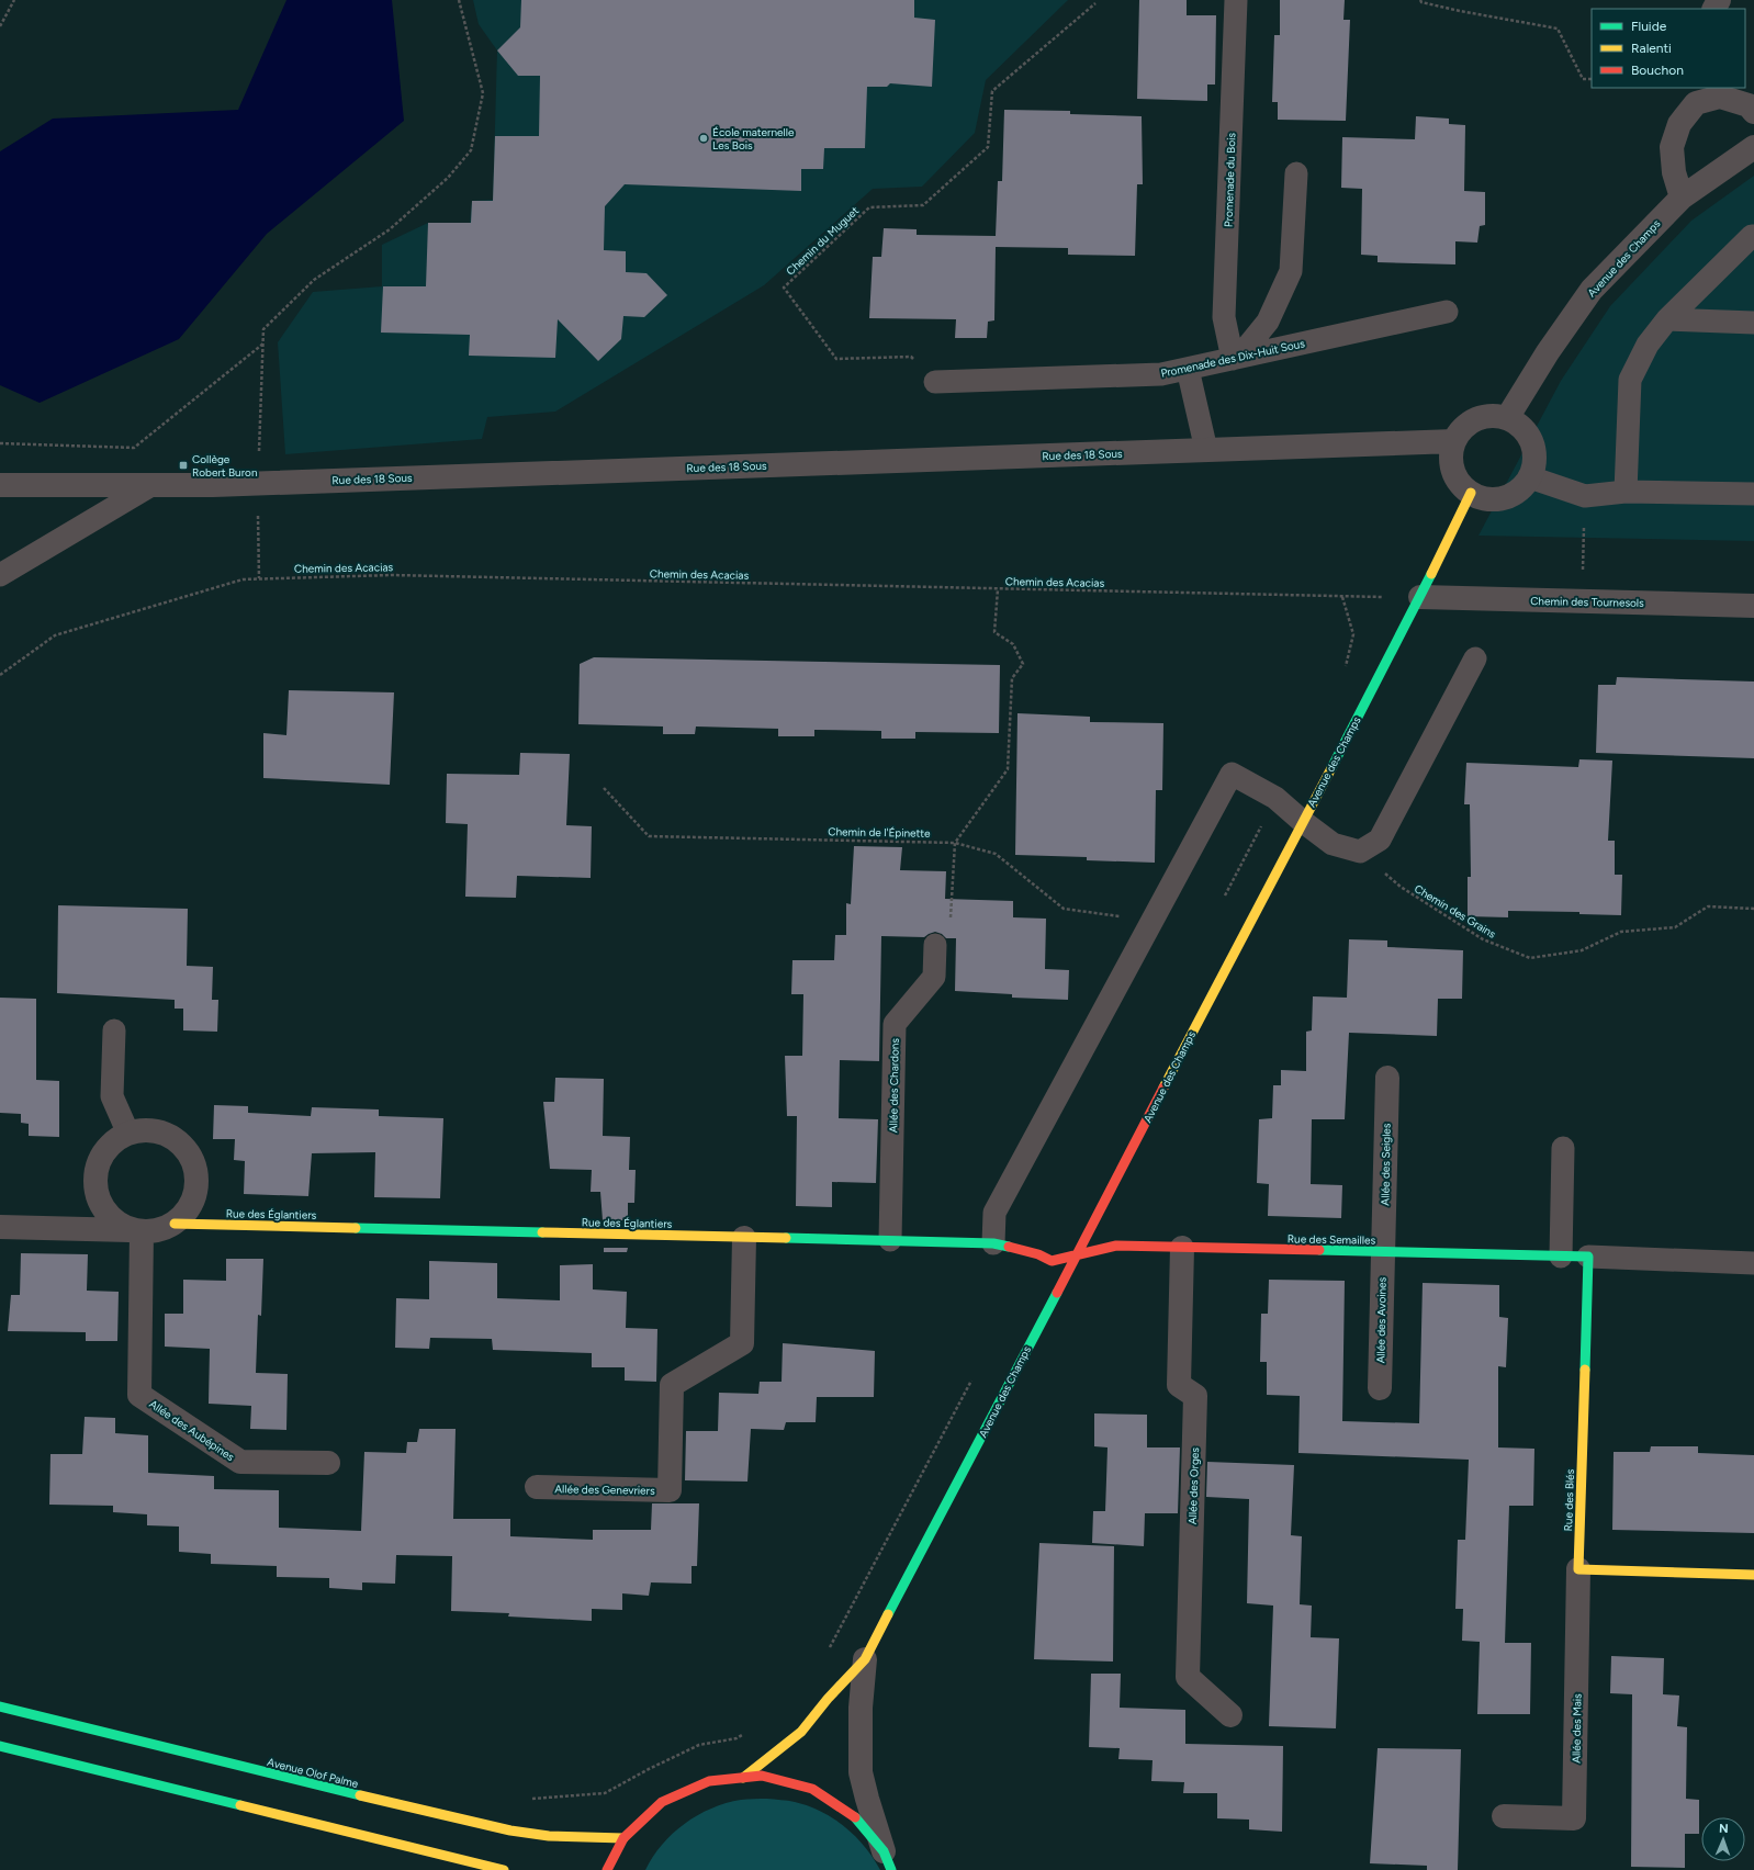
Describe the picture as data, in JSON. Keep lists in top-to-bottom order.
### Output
{
  "streets": {
    "street": [
      "Avenue des Champs",
      "Rue des 18 Sous",
      "Chemin des Tournesols",
      "Allée des Seigles",
      "Rue des Églantiers",
      "Rue des Semailles",
      "Allée des Avoines",
      "Allée des Aubépines",
      "Allée des Orges",
      "Allée des Genevriers",
      "Rue des Blés",
      "Allée des Mais",
      "Avenue Olof Palme"
    ],
    "lane": ["Promenade du Bois", "Promenade des Dix-Huit Sous", "Allée des Chardons"],
    "path": [
      "Chemin du Muguet",
      "Chemin des Acacias",
      "Chemin de l'Épinette",
      "Chemin des Grains"
    ]
  },
  "crossings": [
    ["Promenade du Bois", "Promenade des Dix-Huit Sous"],
    ["Chemin du Muguet", "Promenade des Dix-Huit Sous"],
    ["Avenue des Champs", "Rue des 18 Sous"],
    ["Avenue des Champs", "Chemin des Acacias"],
    ["Avenue des Champs", "Chemin des Tournesols"],
    ["Avenue des Champs", "Rue des Églantiers"],
    ["Avenue des Champs", "Rue des Semailles"],
    ["Chemin des Acacias", "Chemin des Tournesols"],
    ["Allée des Chardons", "Rue des Églantiers"],
    ["Allée des Seigles", "Rue des Semailles"],
    ["Allée des Seigles", "Allée des Avoines"],
    ["Rue des Églantiers", "Rue des Semailles"],
    ["Rue des Églantiers", "Allée des Aubépines"],
    ["Rue des Églantiers", "Allée des Genevriers"],
    ["Rue des Semailles", "Allée des Avoines"],
    ["Rue des Semailles", "Allée des Orges"],
    ["Rue des Semailles", "Rue des Blés"],
    ["Rue des Blés", "Allée des Mais"]
  ],
  "places": {
    "other": ["École maternelle Les Bois"],
    "transit": ["Collège Robert Buron"]
  },
  "legend": ["Fluide", "Ralenti", "Bouchon"],
  "north": "top"
}
